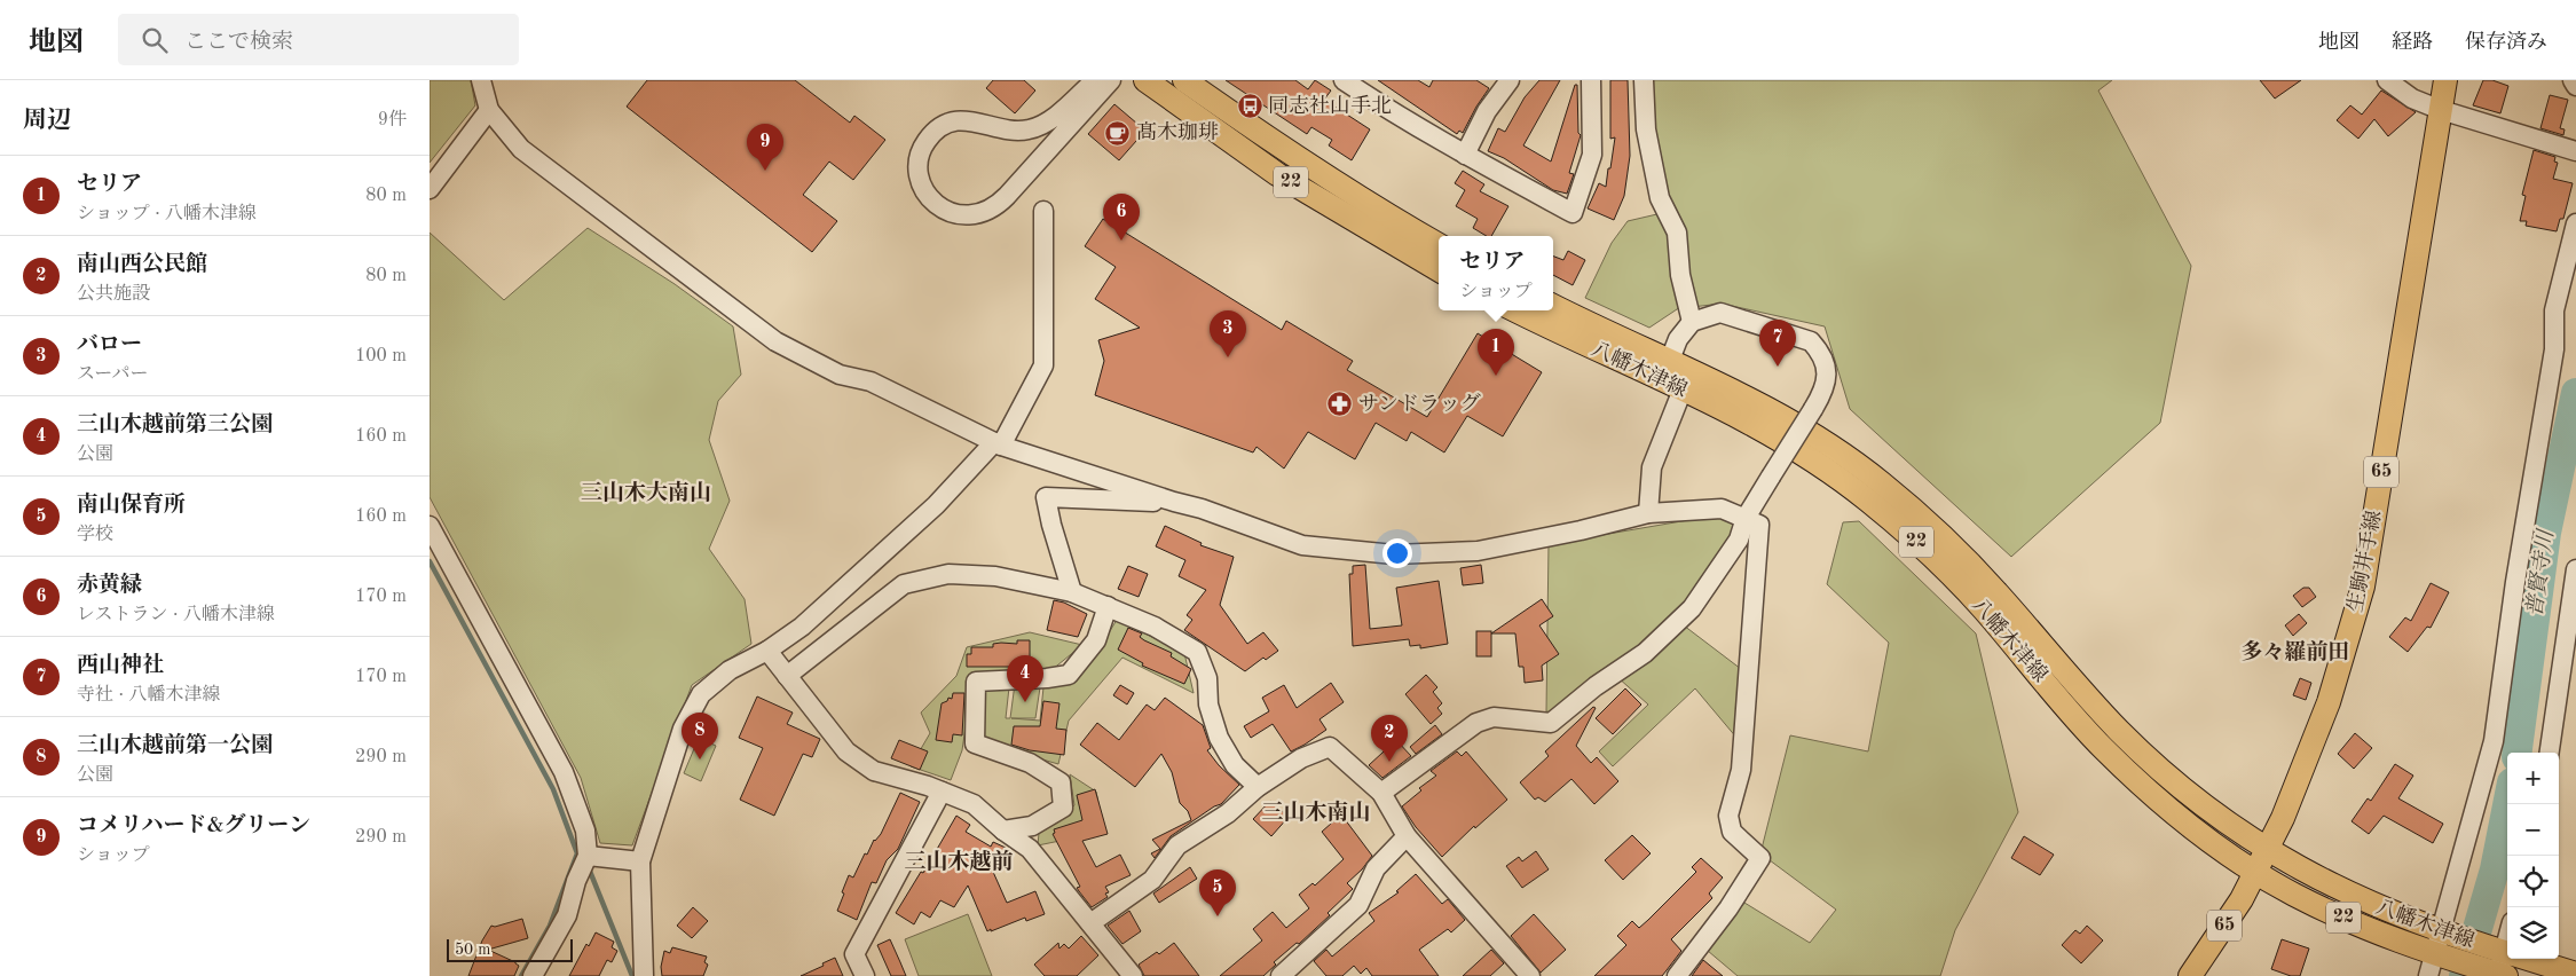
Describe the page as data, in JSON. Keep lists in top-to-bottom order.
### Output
{
  "streets": {
    "main road": [
      "22",
      "八幡木津線",
      "65",
      "生駒井手線"
    ]
  },
  "crossings": [
    ["八幡木津線", "生駒井手線"]
  ],
  "districts": [
    "三山木大南山",
    "多々羅前田",
    "三山木南山",
    "三山木越前"
  ],
  "water": ["普賢寺川"],
  "places": {
    "bus stop": ["同志社山手北"],
    "cafe": ["髙木珈琲"],
    "pharmacy": ["サンドラッグ"]
  },
  "scale_bar": "50 m",
  "page": {
    "header": "地図",
    "search": "ここで検索",
    "nav": ["地図", "経路", "保存済み"],
    "heading": ["周辺", "9件"],
    "pins": [
      "9",
      "6",
      "3",
      "7",
      "1",
      "4",
      "8",
      "2",
      "5"
    ],
    "list": [
      {
        "mark": "1",
        "name": "セリア",
        "note": "ショップ · 八幡木津線",
        "value": "80 m"
      },
      {
        "mark": "2",
        "name": "南山西公民館",
        "note": "公共施設",
        "value": "80 m"
      },
      {
        "mark": "3",
        "name": "バロー",
        "note": "スーパー",
        "value": "100 m"
      },
      {
        "mark": "4",
        "name": "三山木越前第三公園",
        "note": "公園",
        "value": "160 m"
      },
      {
        "mark": "5",
        "name": "南山保育所",
        "note": "学校",
        "value": "160 m"
      },
      {
        "mark": "6",
        "name": "赤黄緑",
        "note": "レストラン · 八幡木津線",
        "value": "170 m"
      },
      {
        "mark": "7",
        "name": "西山神社",
        "note": "寺社 · 八幡木津線",
        "value": "170 m"
      },
      {
        "mark": "8",
        "name": "三山木越前第一公園",
        "note": "公園",
        "value": "290 m"
      },
      {
        "mark": "9",
        "name": "コメリハード&グリーン",
        "note": "ショップ",
        "value": "290 m"
      }
    ],
    "popup": ["セリア", "ショップ"],
    "map_buttons": ["+", "−"],
    "scale": "50 m"
  }
}
